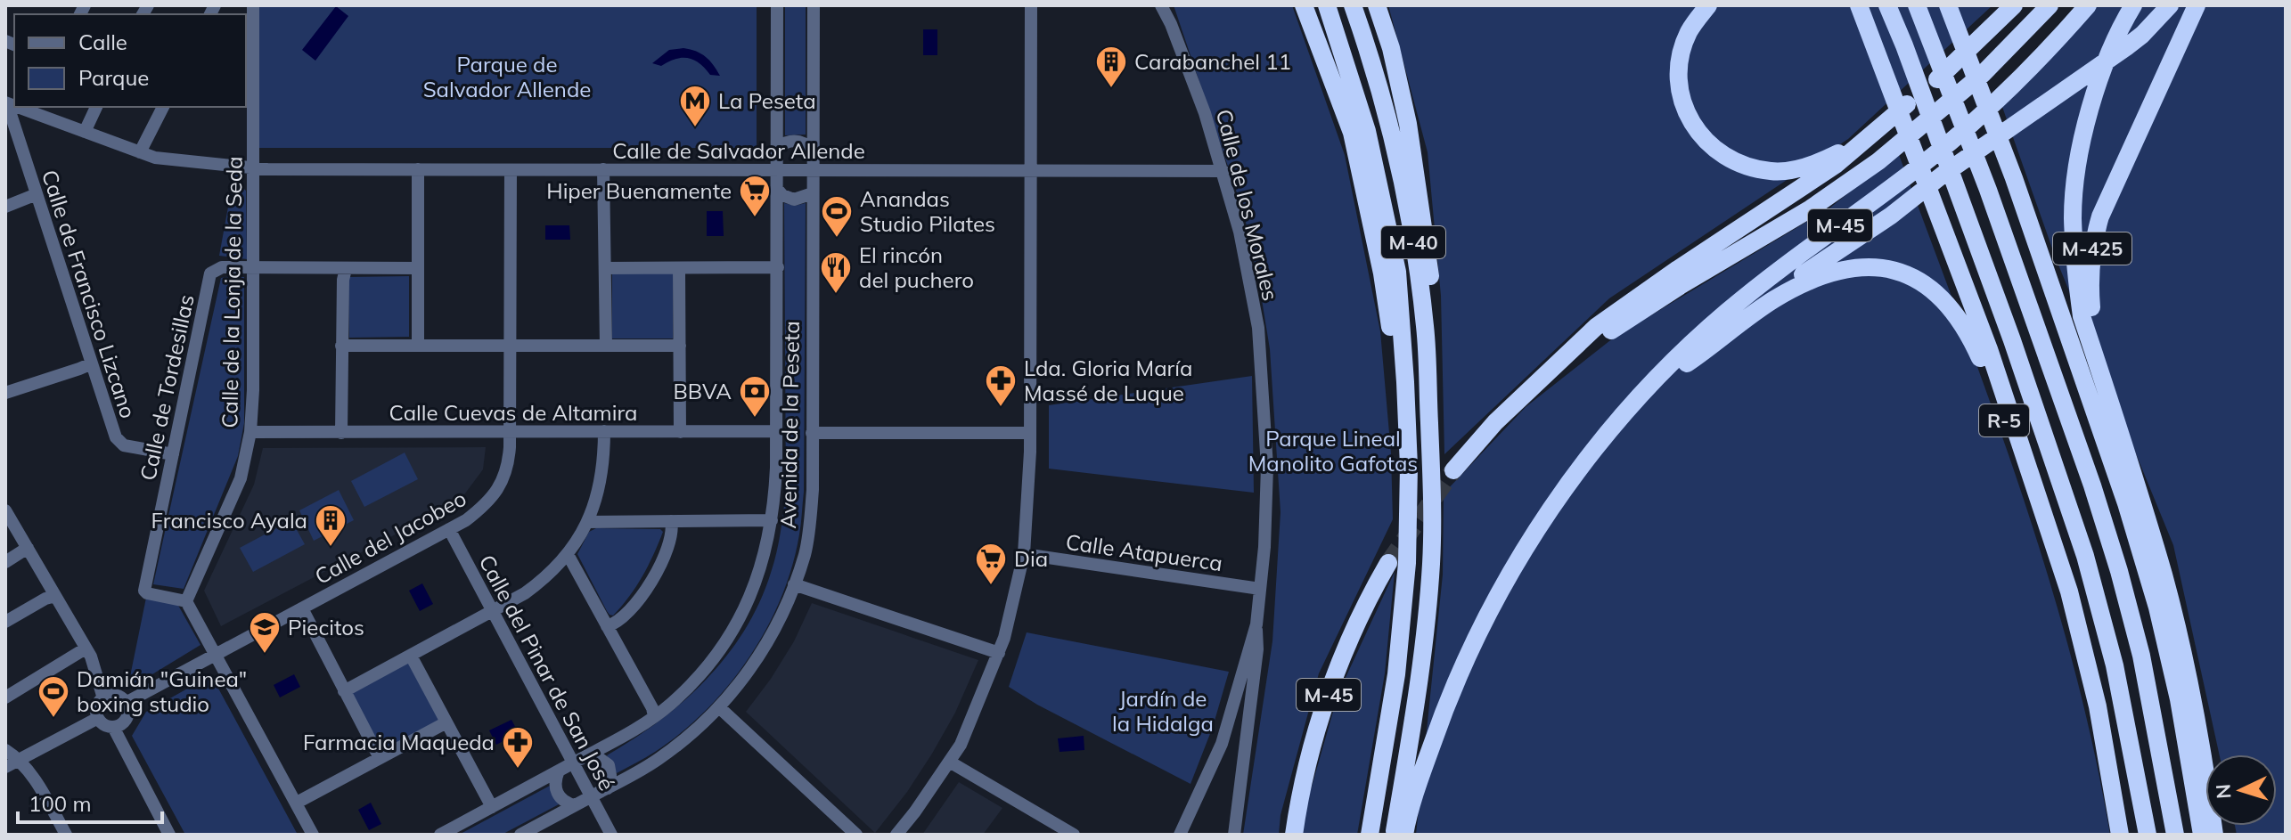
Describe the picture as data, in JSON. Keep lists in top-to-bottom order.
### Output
{
  "streets": {
    "highway": [
      "M-45",
      "M-40",
      "M-425",
      "R-5"
    ],
    "street": [
      "Calle de Salvador Allende",
      "Calle de los Morales",
      "Calle de la Lonja de la Seda",
      "Calle de Francisco Lizcano",
      "Calle de Tordesillas",
      "Calle Cuevas de Altamira",
      "Avenida de la Peseta",
      "Calle del Jacobeo",
      "Calle Atapuerca",
      "Calle del Pinar de San José"
    ]
  },
  "crossings": [
    ["Calle de Salvador Allende", "Calle de los Morales"],
    ["Calle de Salvador Allende", "Calle de la Lonja de la Seda"],
    ["Calle de Salvador Allende", "Avenida de la Peseta"],
    ["Calle de Salvador Allende", "Calle del Jacobeo"],
    ["Calle de los Morales", "Calle Atapuerca"],
    ["Calle de la Lonja de la Seda", "Calle de Tordesillas"],
    ["Calle de la Lonja de la Seda", "Calle Cuevas de Altamira"],
    ["Calle de Francisco Lizcano", "Calle de Tordesillas"],
    ["Calle Cuevas de Altamira", "Avenida de la Peseta"],
    ["Calle Cuevas de Altamira", "Calle del Jacobeo"],
    ["Avenida de la Peseta", "Calle del Pinar de San José"],
    ["Calle del Jacobeo", "Calle del Pinar de San José"]
  ],
  "parks": ["Parque de Salvador Allende", "Parque Lineal Manolito Gafotas", "Jardín de la Hidalga"],
  "places": {
    "building": ["Carabanchel 11", "Francisco Ayala"],
    "metro station": ["La Peseta"],
    "supermarket": ["Hiper Buenamente", "Dia"],
    "sports": ["Anandas Studio Pilates", "Damián \"Guinea\" boxing studio"],
    "restaurant": ["El rincón del puchero"],
    "pharmacy": ["Lda. Gloria María Massé de Luque", "Farmacia Maqueda"],
    "bank": ["BBVA"],
    "school or university": ["Piecitos"]
  },
  "legend": ["Calle", "Parque"],
  "scale_bar": "100 m",
  "north": "left"
}
